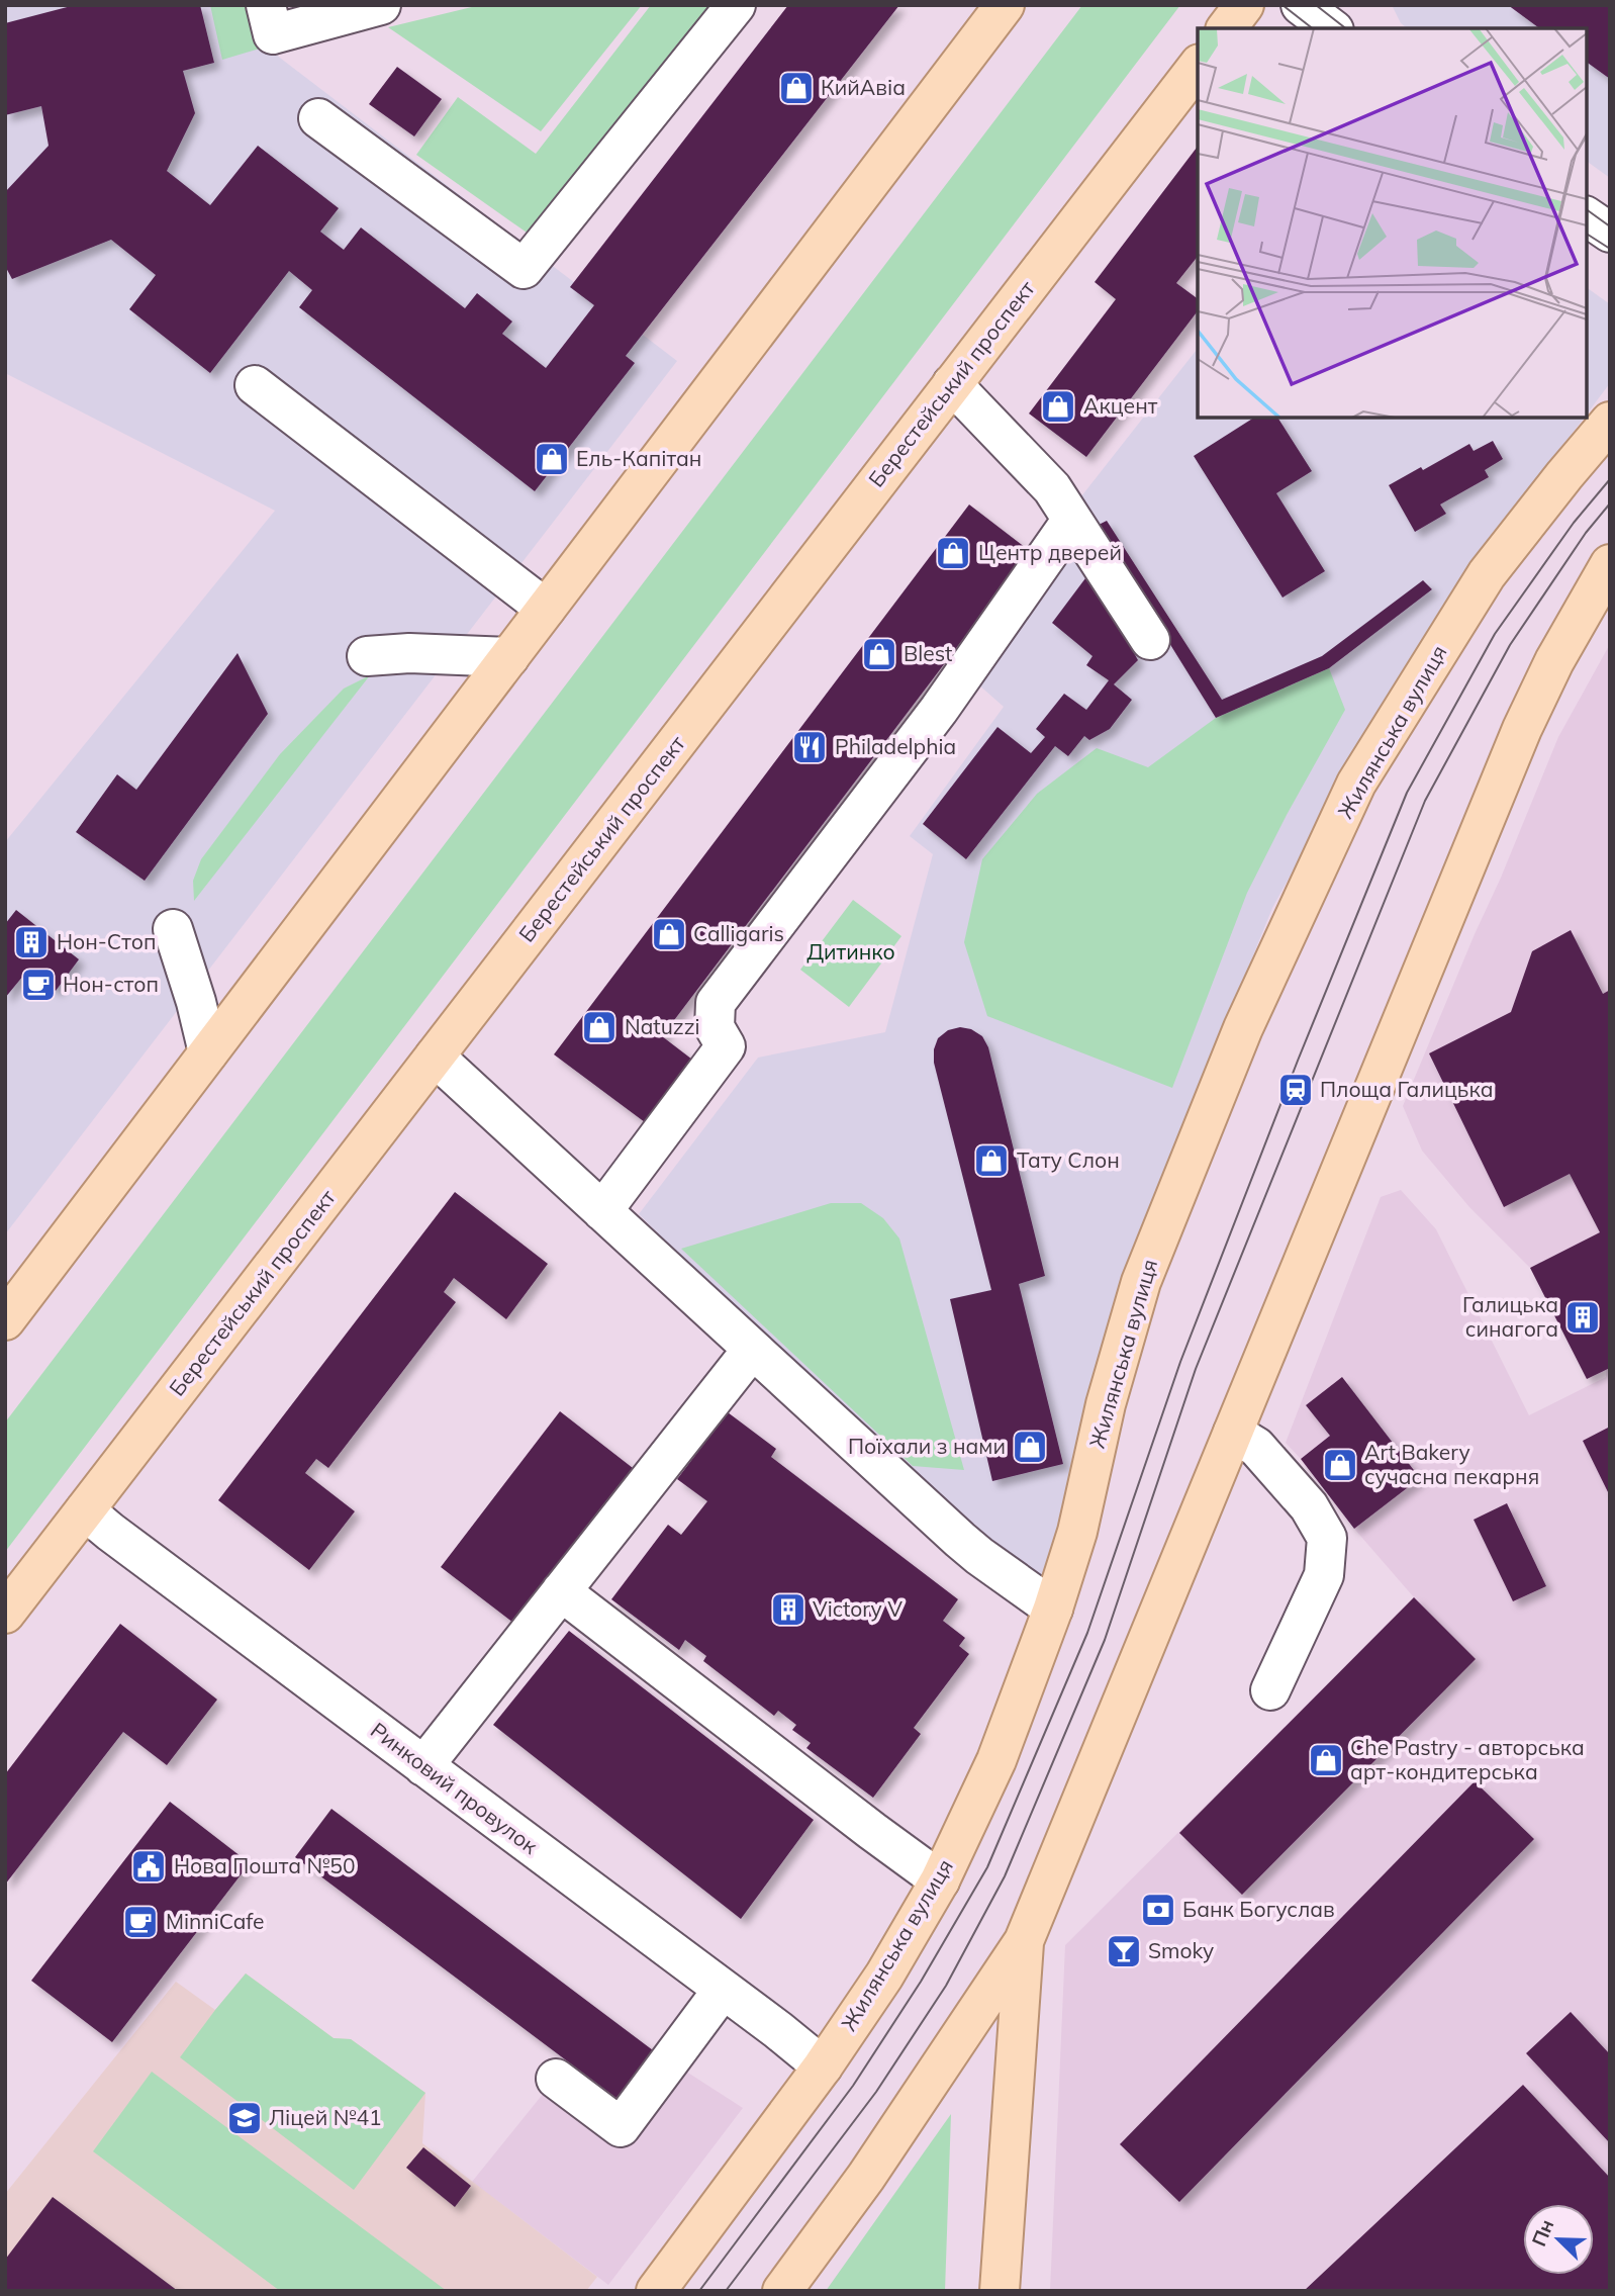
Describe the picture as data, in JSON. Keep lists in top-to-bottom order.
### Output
{
  "streets": {
    "main road": ["Берестейський проспект", "Жилянська вулиця"],
    "street": ["Ринковий провулок"]
  },
  "crossings": [
    ["Берестейський проспект", "Ринковий провулок"],
    ["Жилянська вулиця", "Ринковий провулок"]
  ],
  "parks": ["Дитинко"],
  "places": {
    "shop": [
      "КийАвіа",
      "Акцент",
      "Ель-Капітан",
      "Центр дверей",
      "Blest",
      "Calligaris",
      "Natuzzi",
      "Тату Слон",
      "Поїхали з нами",
      "Art Bakery сучасна пекарня",
      "Che Pastry - авторська арт-кондитерська"
    ],
    "restaurant": ["Philadelphia"],
    "building": ["Нон-Стоп", "Галицька синагога", "Victory V"],
    "cafe": ["Нон-стоп", "MinniCafe"],
    "station": ["Площа Галицька"],
    "public building": ["Нова Пошта №50"],
    "bank": ["Банк Богуслав"],
    "bar": ["Smoky"],
    "school or university": ["Ліцей №41"]
  },
  "north": "top left"
}
